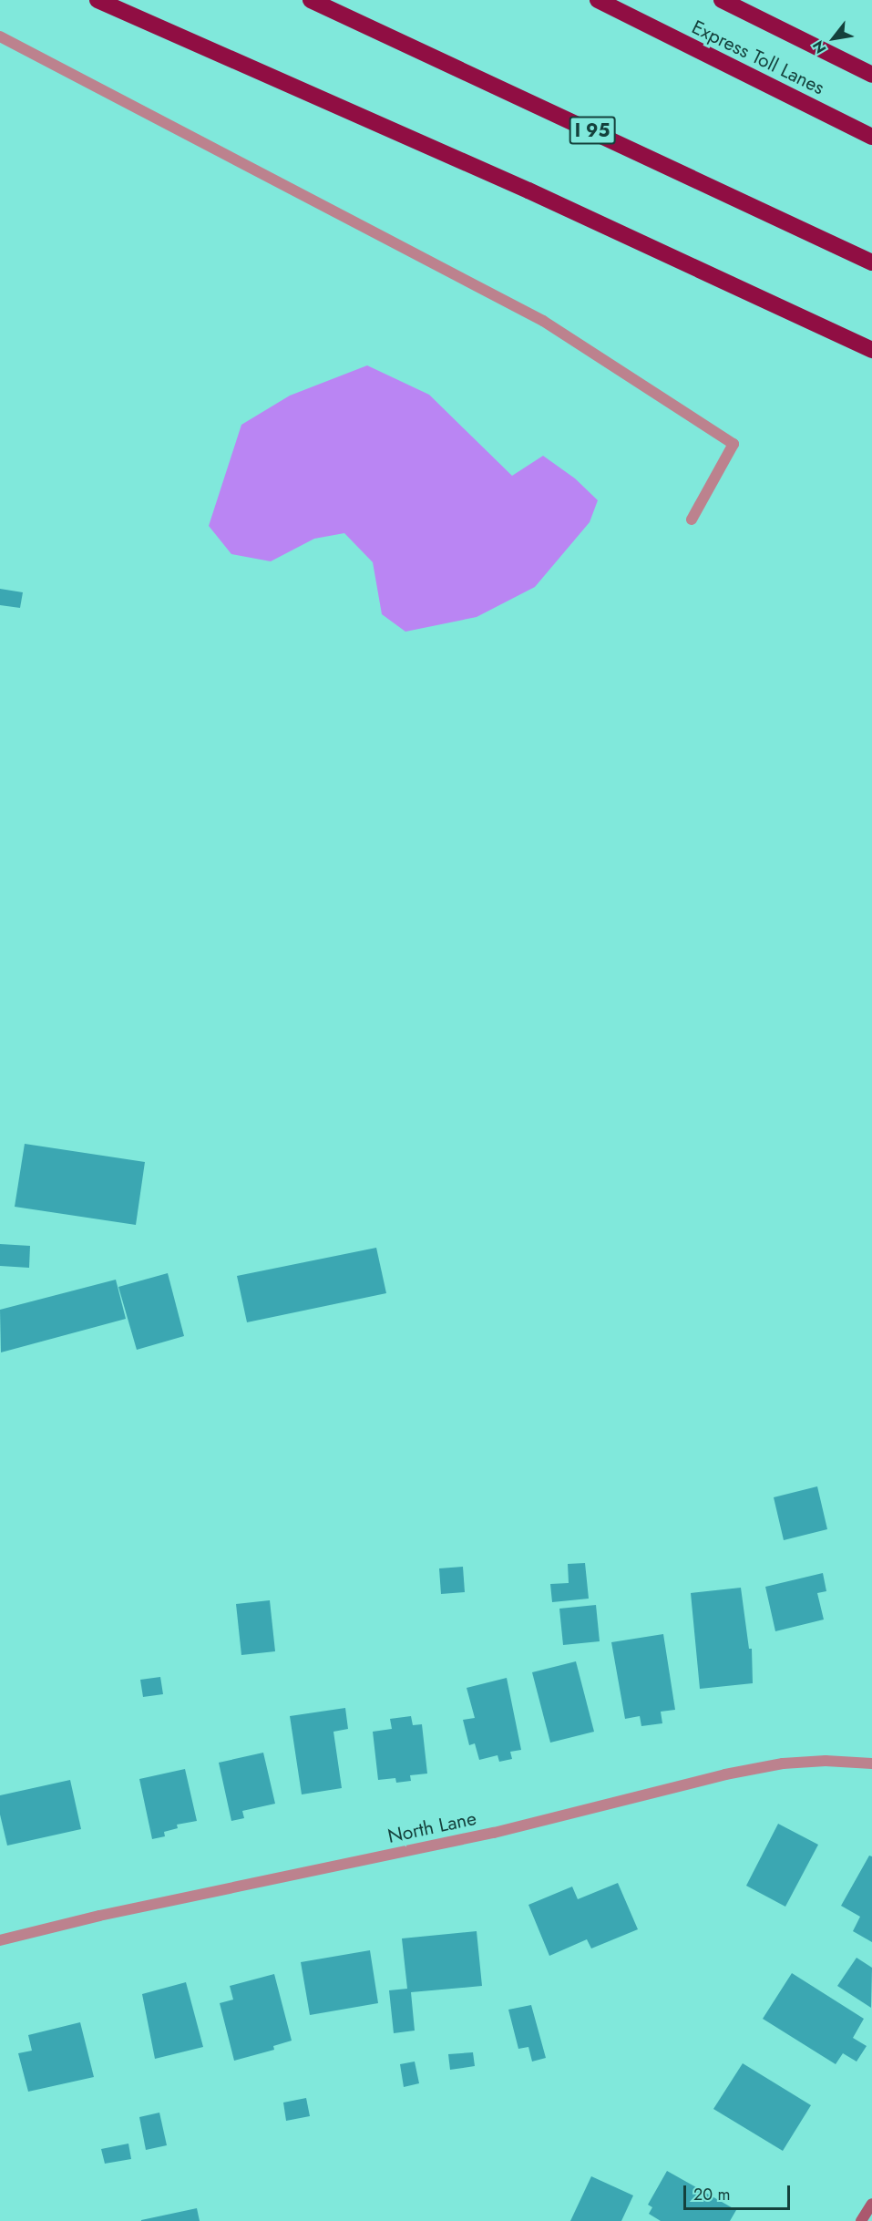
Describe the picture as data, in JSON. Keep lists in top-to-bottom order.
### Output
{
  "streets": {
    "highway": ["Express Toll Lanes", "I 95"],
    "street": ["North Lane"]
  },
  "scale_bar": "20 m",
  "north": "bottom left"
}
